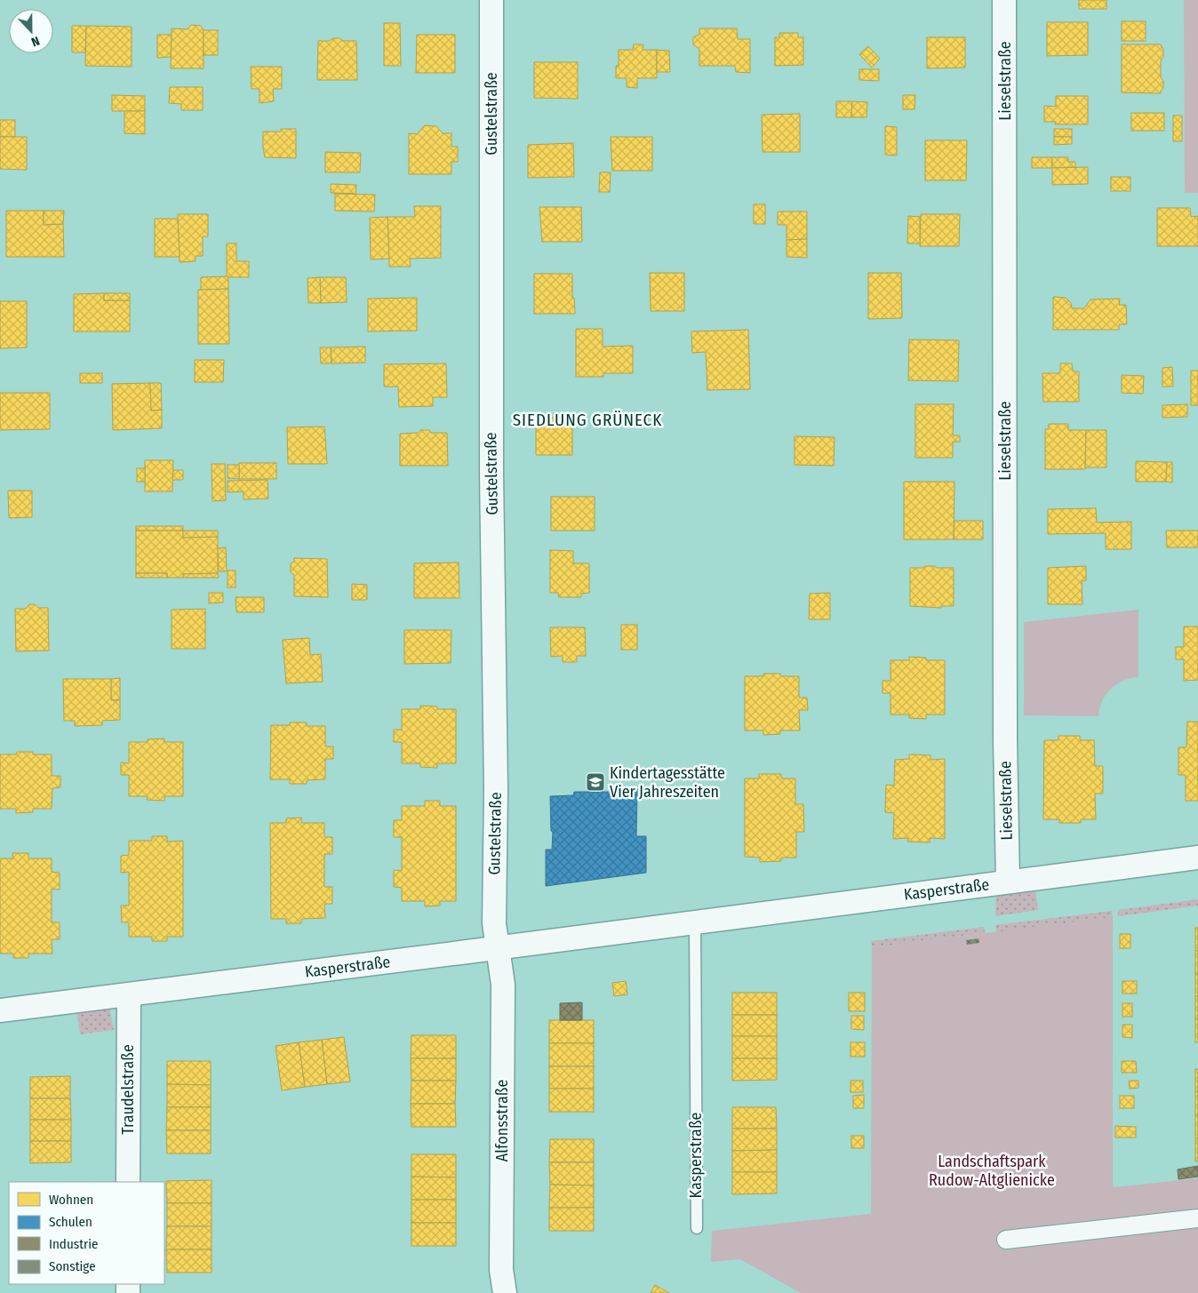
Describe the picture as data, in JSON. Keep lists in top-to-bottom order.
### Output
{
  "streets": {
    "street": [
      "Lieselstraße",
      "Gustelstraße",
      "Kasperstraße",
      "Traudelstraße",
      "Alfonsstraße"
    ]
  },
  "crossings": [
    ["Lieselstraße", "Kasperstraße"],
    ["Gustelstraße", "Kasperstraße"],
    ["Gustelstraße", "Alfonsstraße"],
    ["Kasperstraße", "Traudelstraße"],
    ["Kasperstraße", "Alfonsstraße"]
  ],
  "districts": ["SIEDLUNG GRÜNECK"],
  "parks": ["Landschaftspark Rudow-Altglienicke"],
  "places": {
    "school or university": ["Kindertagesstätte Vier Jahreszeiten"]
  },
  "legend": [
    "Wohnen",
    "Schulen",
    "Industrie",
    "Sonstige"
  ],
  "north": "bottom"
}
